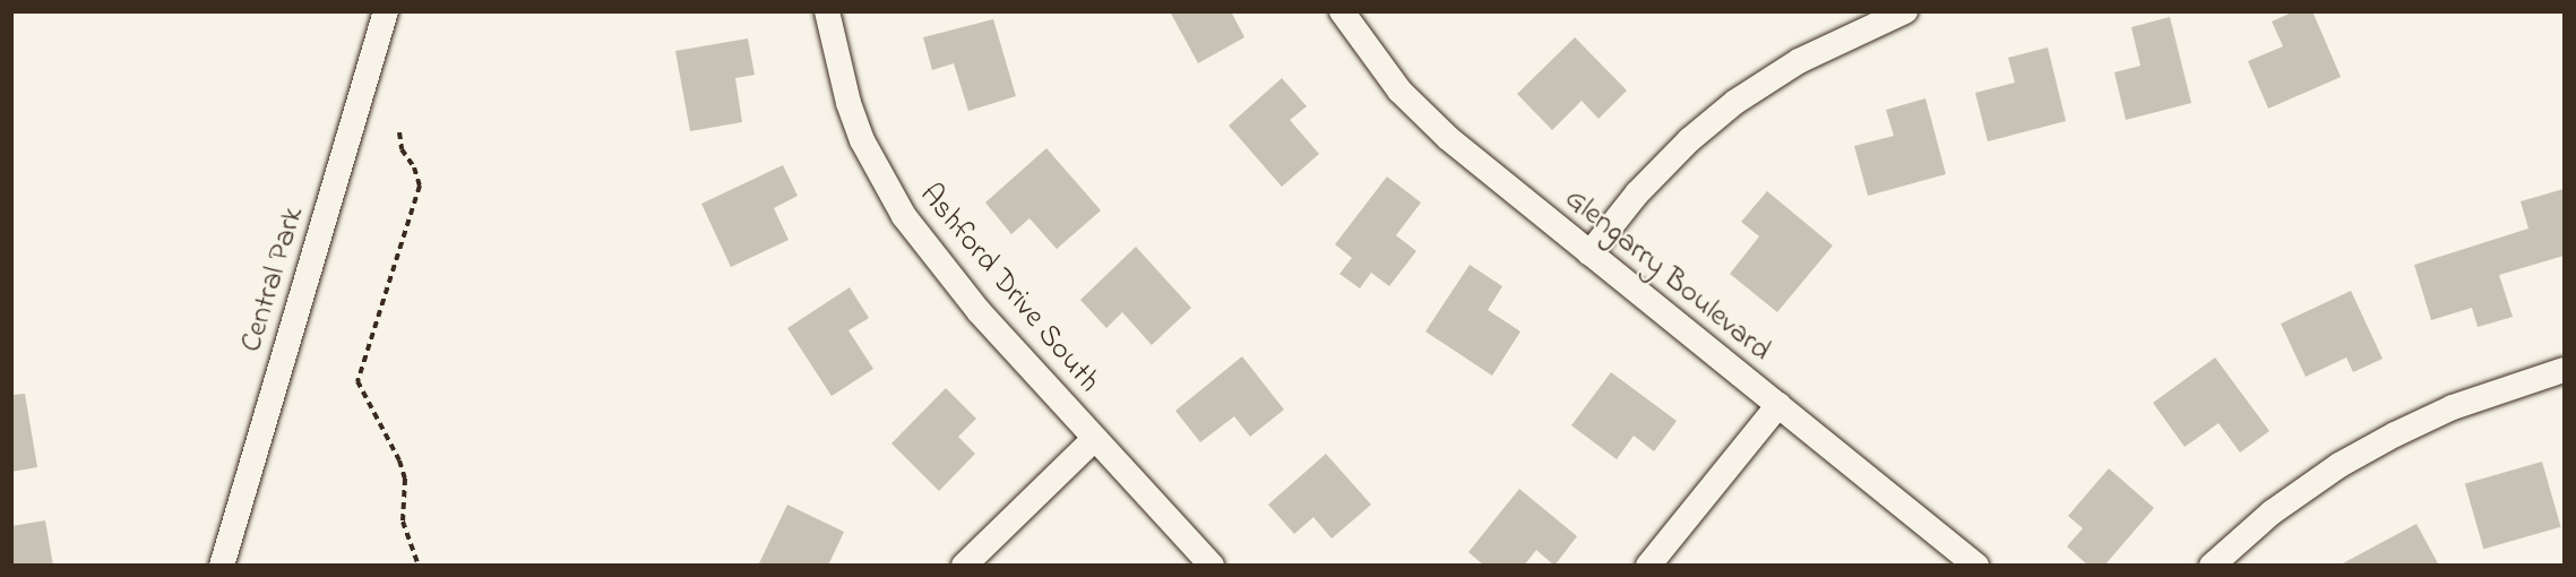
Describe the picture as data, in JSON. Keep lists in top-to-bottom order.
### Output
{
  "streets": {
    "street": ["Glengarry Boulevard", "Central Park", "Ashford Drive South"]
  }
}
